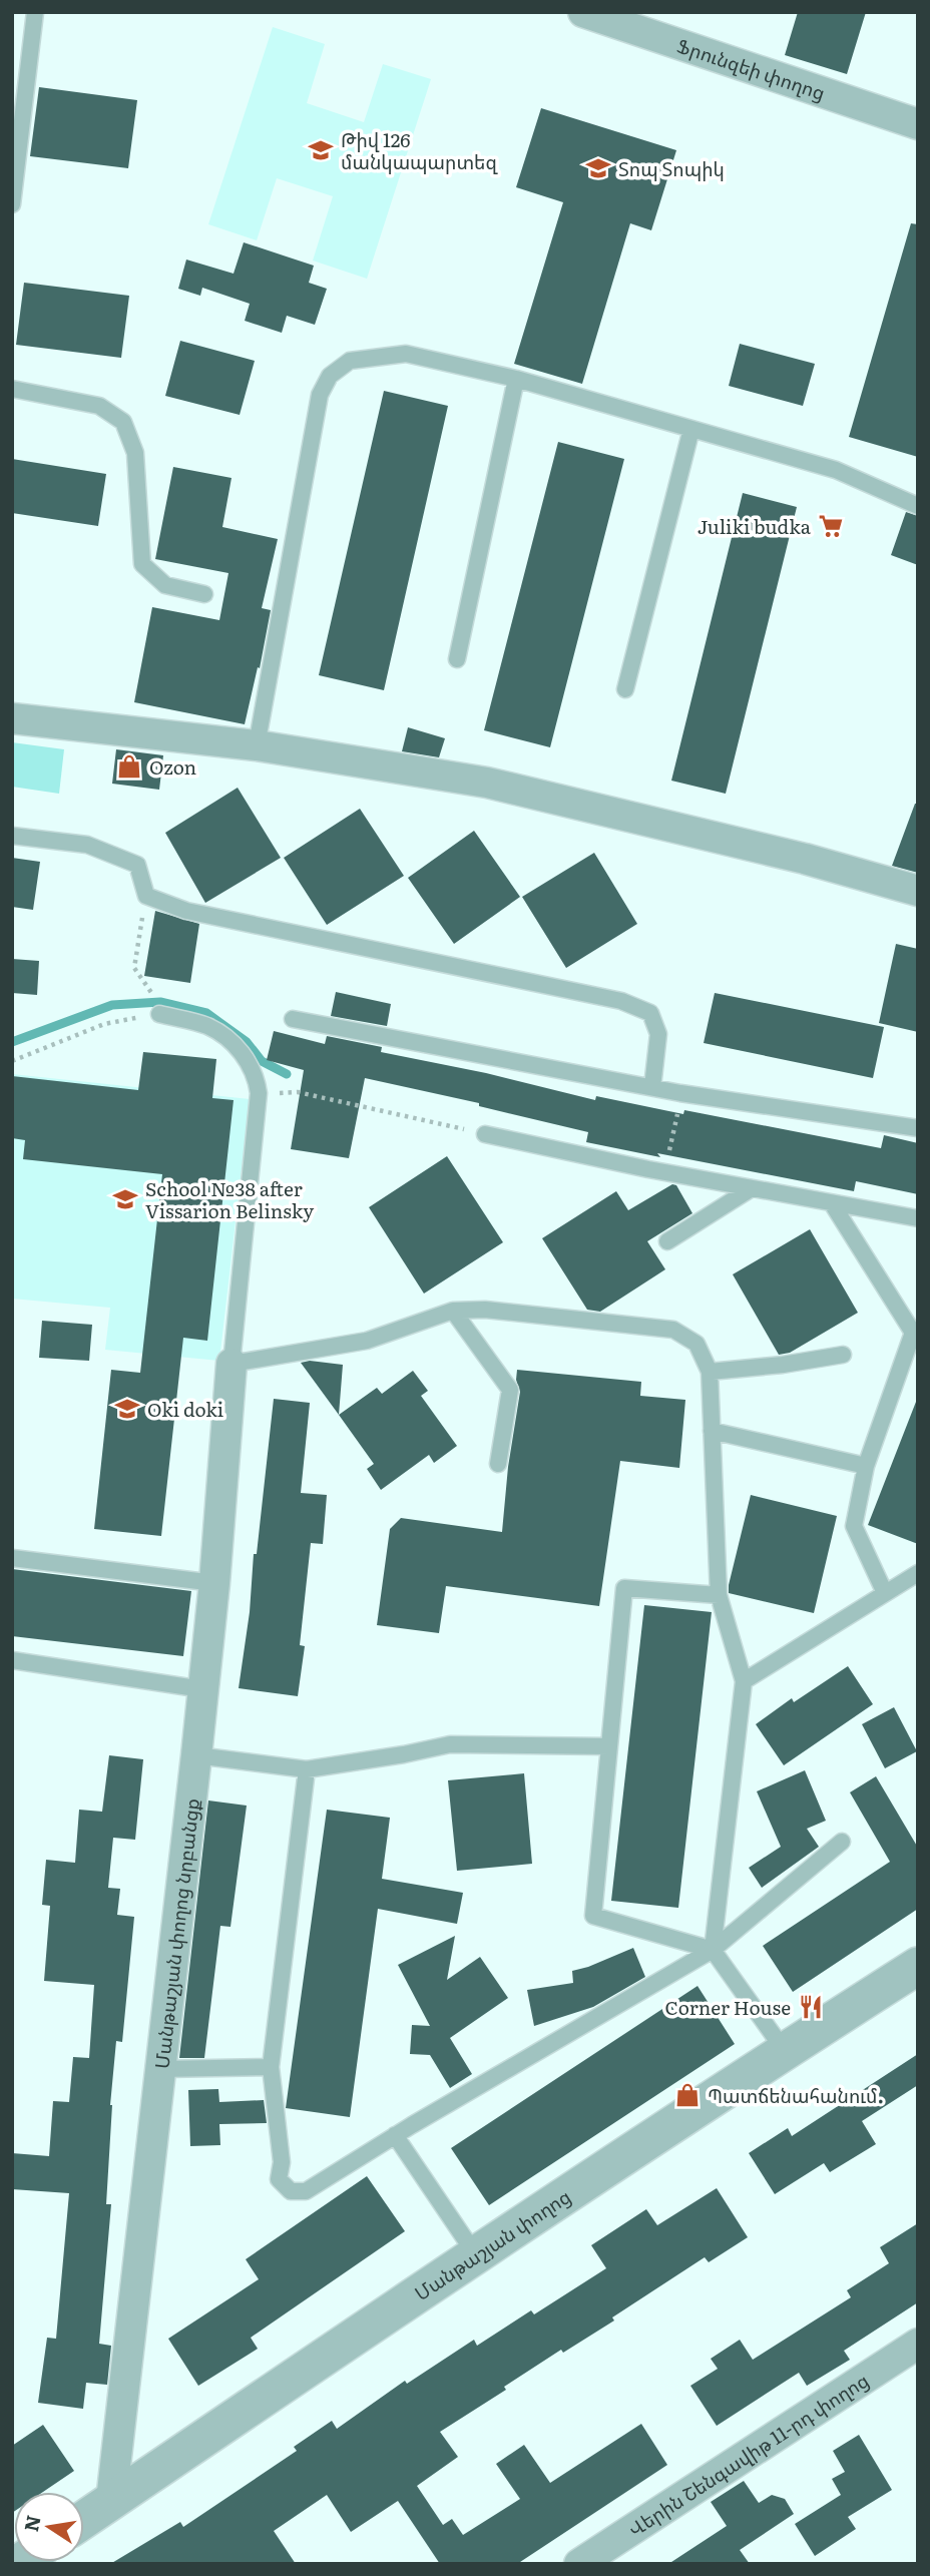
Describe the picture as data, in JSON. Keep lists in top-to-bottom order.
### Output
{
  "streets": {
    "street": [
      "Ֆրունզեի փողոց",
      "Մանթաշյան փողոց նրբանցք",
      "Մանթաշյան փողոց",
      "Վերին Շենգավիթ 11-րդ փողոց"
    ]
  },
  "crossings": [
    ["Մանթաշյան փողոց նրբանցք", "Մանթաշյան փողոց"]
  ],
  "places": {
    "school or university": [
      "Թիվ 126 մանկապարտեզ",
      "Տոպ Տոպիկ",
      "School №38 after Vissarion Belinsky",
      "Oki doki"
    ],
    "supermarket": ["Juliki budka"],
    "shop": ["Ozon", "Պատճենահանում."],
    "restaurant": ["Corner House"]
  },
  "north": "left"
}
